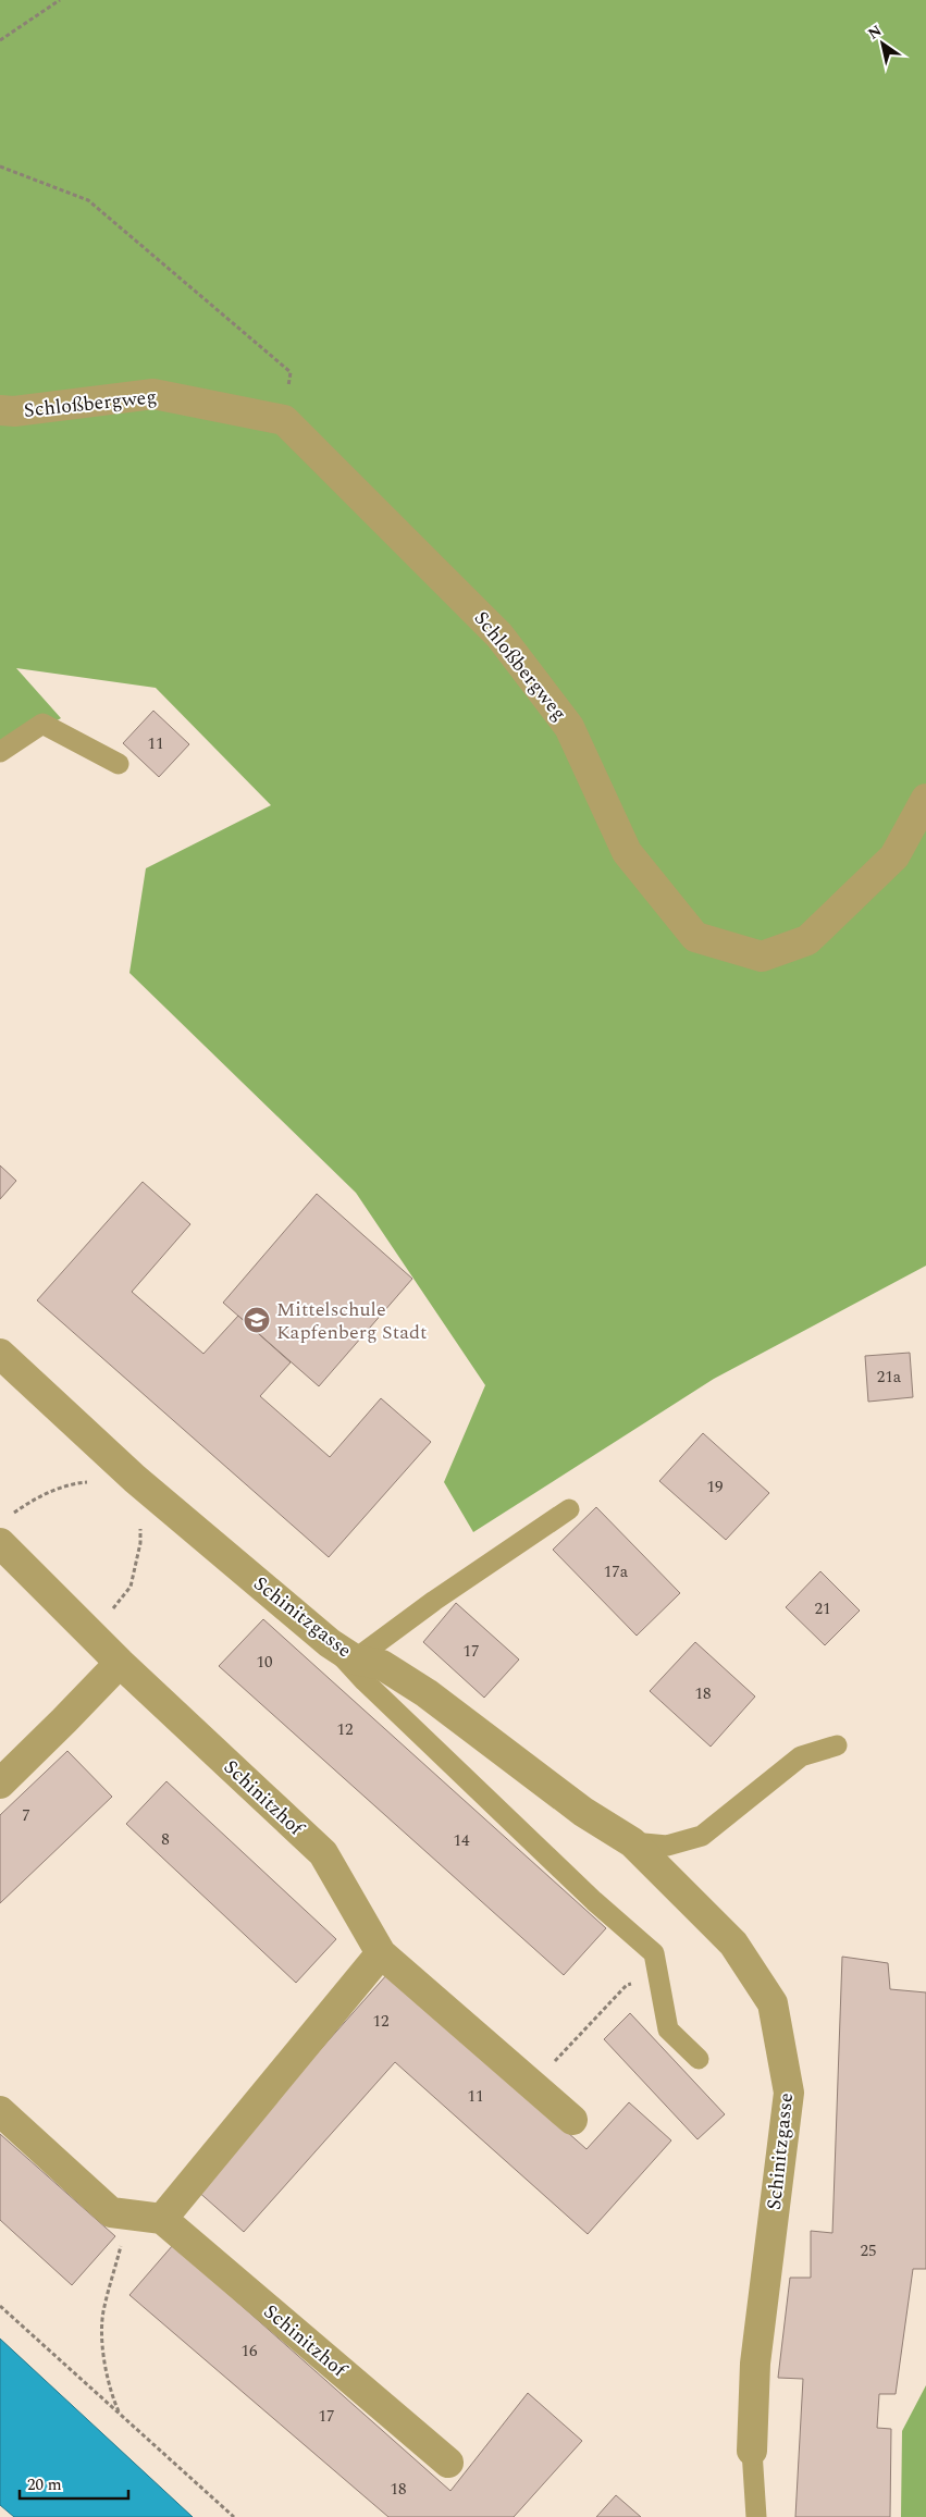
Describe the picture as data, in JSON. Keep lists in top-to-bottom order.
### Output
{
  "streets": {
    "street": ["Schloßbergweg", "Schinitzgasse", "Schinitzhof"]
  },
  "places": {
    "school or university": ["Mittelschule Kapfenberg Stadt"]
  },
  "house_numbers": [
    "11",
    "21a",
    "19",
    "17a",
    "21",
    "17",
    "10",
    "18",
    "12",
    "7",
    "8",
    "14",
    "12",
    "11",
    "25",
    "16",
    "17",
    "18"
  ],
  "scale_bar": "20 m",
  "north": "top left"
}
